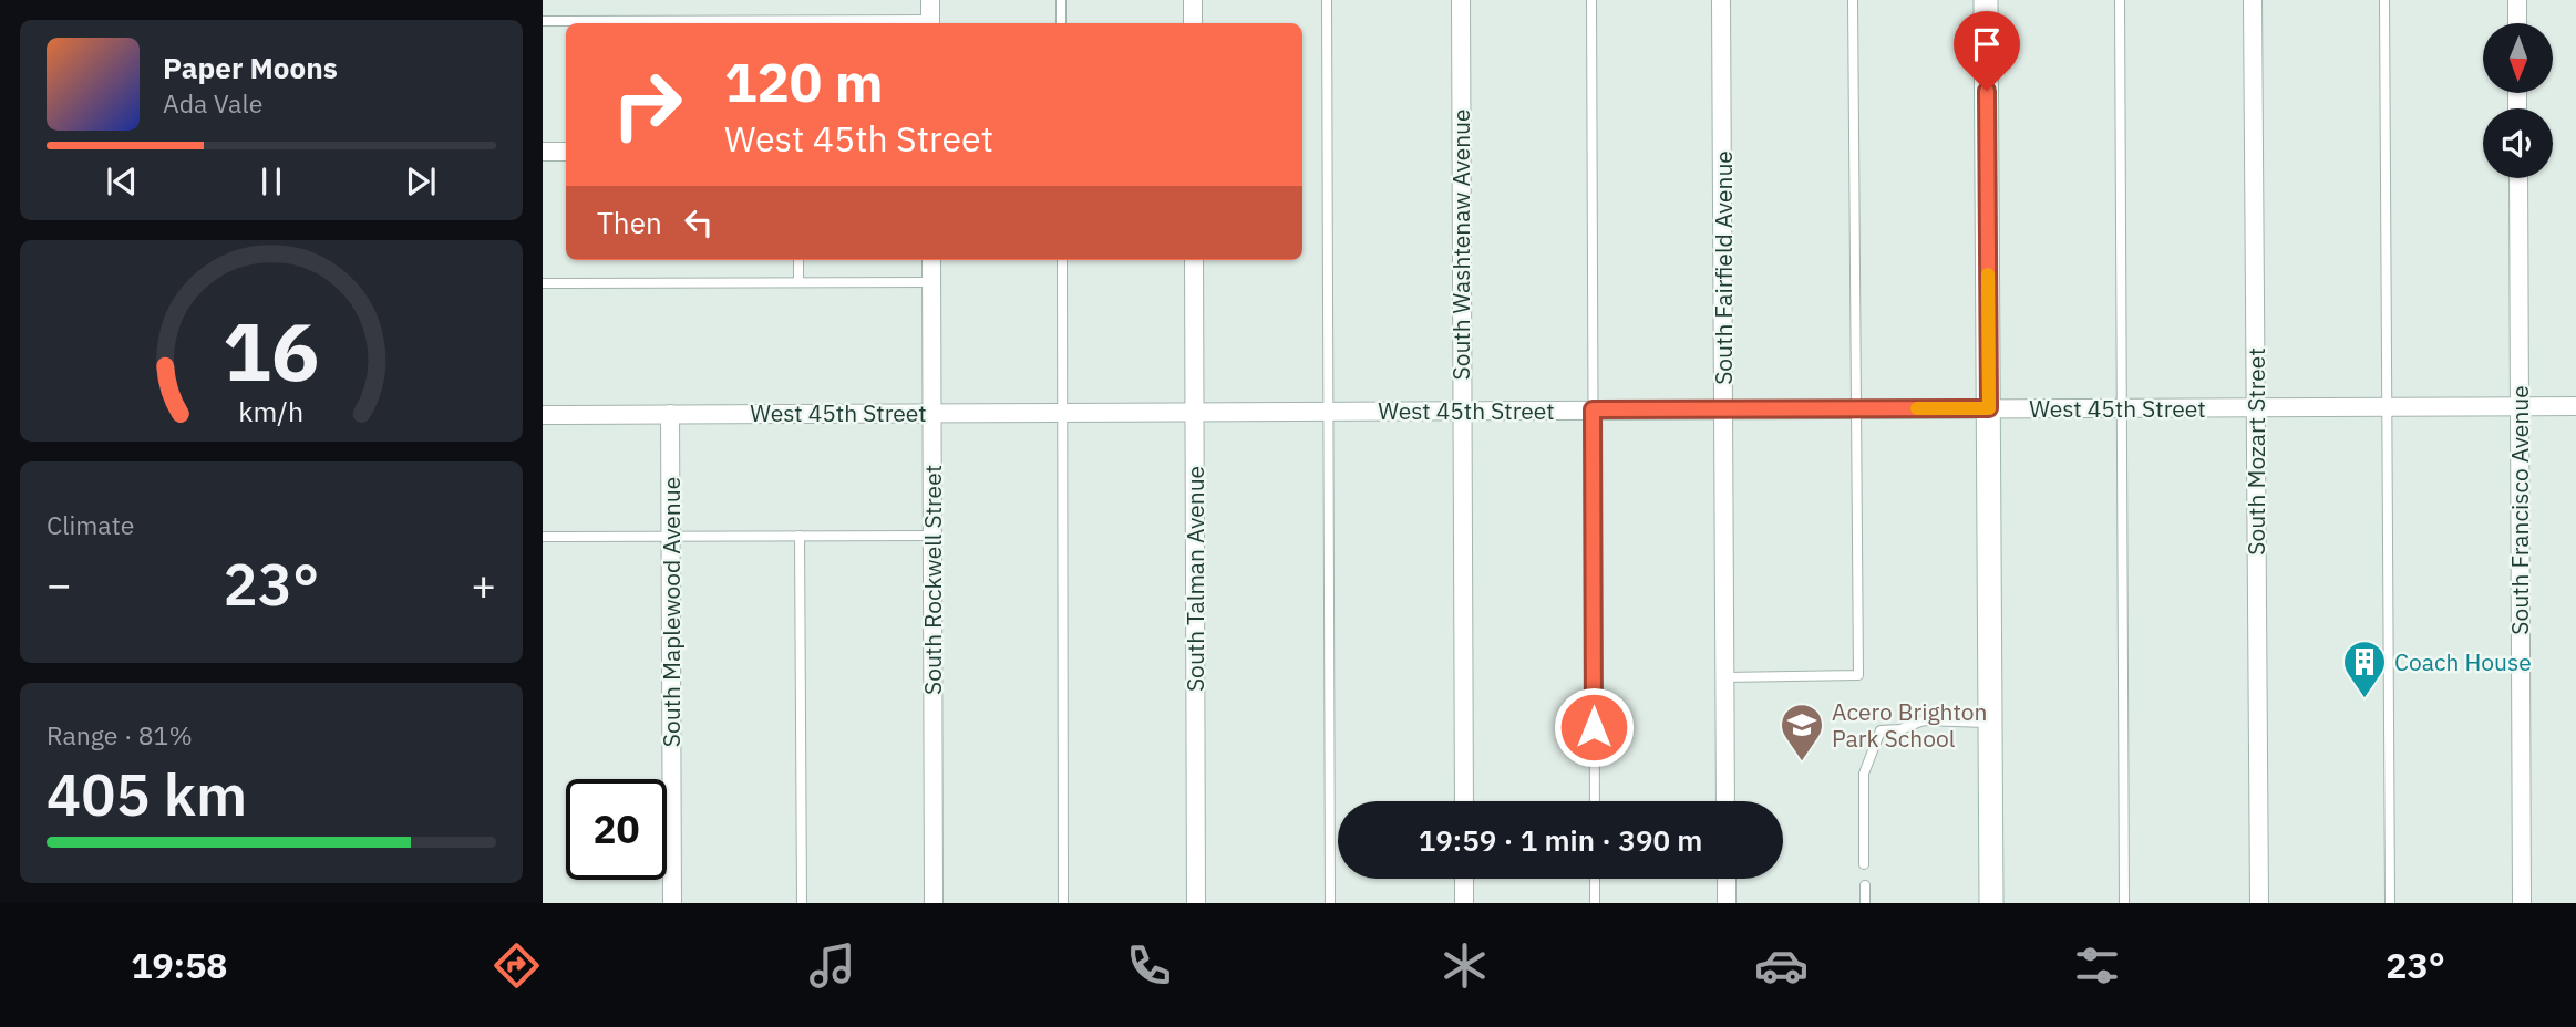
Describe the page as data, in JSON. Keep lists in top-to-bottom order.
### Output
{
  "streets": {
    "street": [
      "South Washtenaw Avenue",
      "South Fairfield Avenue",
      "West 45th Street",
      "South Mozart Street",
      "South Francisco Avenue",
      "South Talman Avenue",
      "South Rockwell Street",
      "South Maplewood Avenue"
    ]
  },
  "crossings": [
    ["South Washtenaw Avenue", "West 45th Street"],
    ["South Fairfield Avenue", "West 45th Street"],
    ["West 45th Street", "South Mozart Street"],
    ["West 45th Street", "South Francisco Avenue"],
    ["West 45th Street", "South Talman Avenue"],
    ["West 45th Street", "South Rockwell Street"],
    ["West 45th Street", "South Maplewood Avenue"]
  ],
  "places": {
    "building": ["Coach House"],
    "school or university": ["Acero Brighton Park School"]
  },
  "north": "bottom",
  "page": {
    "turn": ["120 m", "West 45th Street"],
    "song": ["Paper Moons", "Ada Vale"],
    "then": "Then",
    "tile": [
      "Climate",
      ["Range · 81%", "405 km"]
    ],
    "heat": ["−", "23°", "+"],
    "limit": "20",
    "trip": "19:59 · 1 min · 390 m",
    "tabs": ["19:58", "23°"],
    "gauge": ["16", "km/h"]
  }
}
